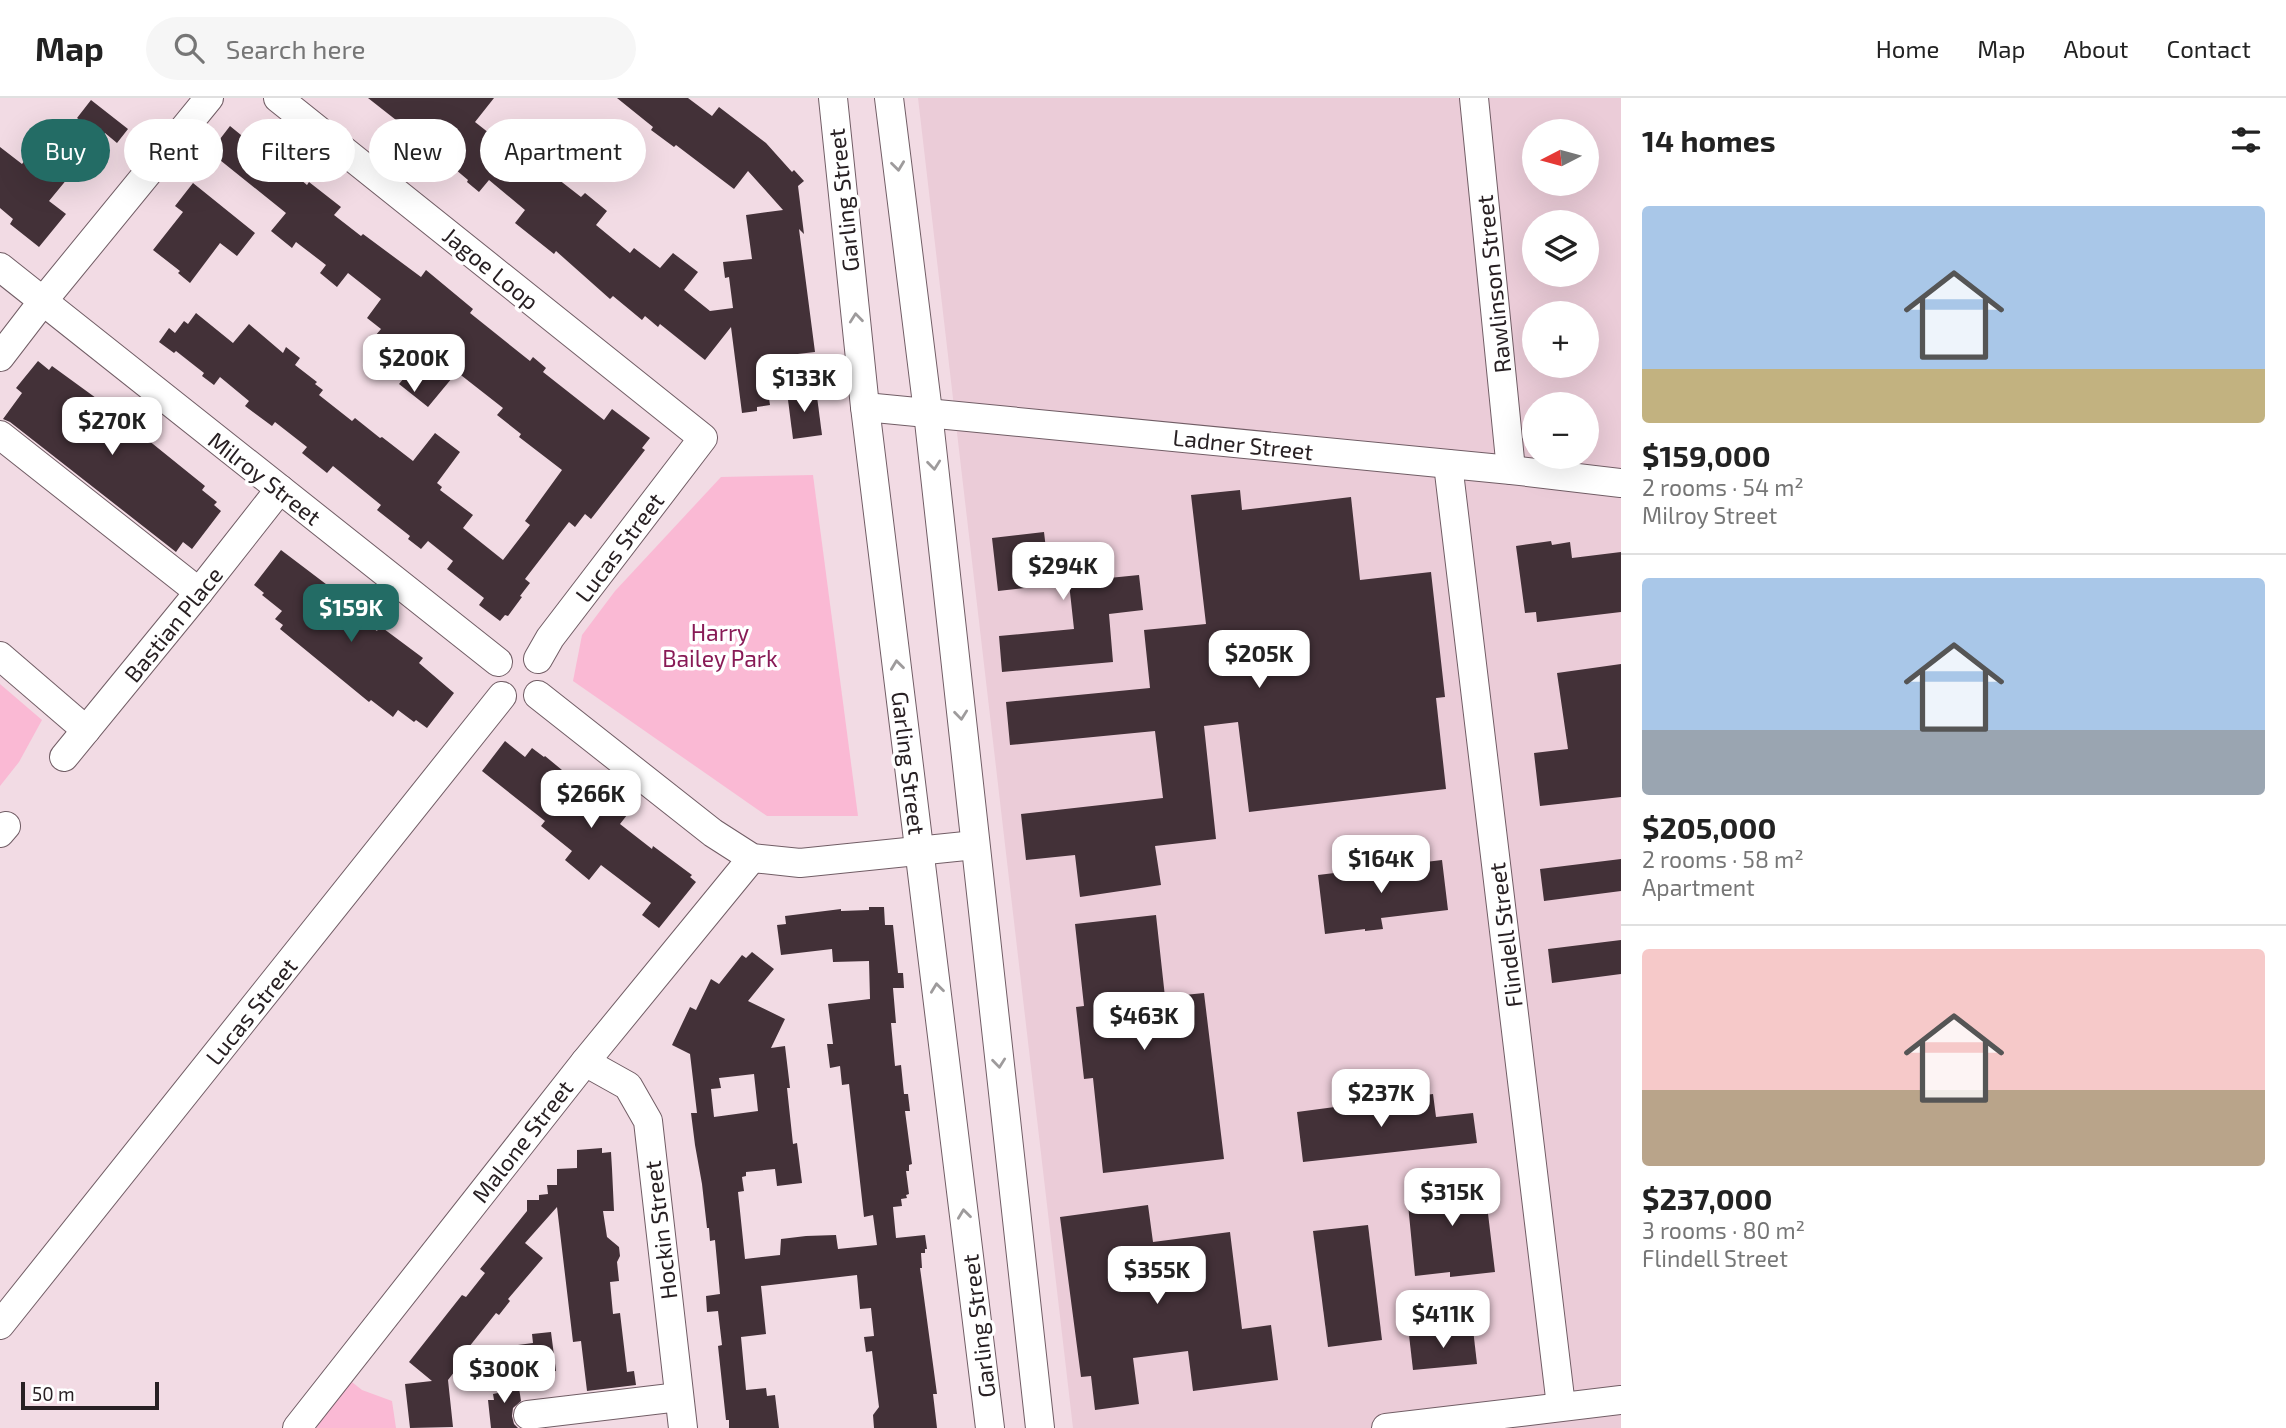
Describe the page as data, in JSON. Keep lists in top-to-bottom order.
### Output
{
  "streets": {
    "street": [
      "Garling Street",
      "Jagoe Loop",
      "Rawlinson Street",
      "Ladner Street",
      "Milroy Street",
      "Lucas Street",
      "Bastian Place",
      "Flindell Street",
      "Malone Street",
      "Hockin Street"
    ]
  },
  "crossings": [
    ["Garling Street", "Ladner Street"],
    ["Jagoe Loop", "Lucas Street"],
    ["Rawlinson Street", "Ladner Street"],
    ["Ladner Street", "Flindell Street"],
    ["Milroy Street", "Lucas Street"],
    ["Milroy Street", "Bastian Place"],
    ["Malone Street", "Hockin Street"]
  ],
  "parks": ["Harry Bailey Park"],
  "scale_bar": "50 m",
  "north": "left",
  "page": {
    "header": "Map",
    "search": "Search here",
    "nav": [
      "Home",
      "Map",
      "About",
      "Contact"
    ],
    "heading": "14 homes",
    "map_buttons": ["+", "−"],
    "chip": [
      "Buy",
      "Rent",
      "Filters",
      "New",
      "Apartment"
    ],
    "list": [
      {
        "name": "$159,000",
        "note": "2 rooms · 54 m² · Milroy Street"
      },
      {
        "name": "$205,000",
        "note": "2 rooms · 58 m² · Apartment"
      },
      {
        "name": "$237,000",
        "note": "3 rooms · 80 m² · Flindell Street"
      }
    ],
    "price": [
      "$200K",
      "$133K",
      "$270K",
      "$294K",
      "$159K",
      "$205K",
      "$266K",
      "$164K",
      "$463K",
      "$237K",
      "$315K",
      "$355K",
      "$411K",
      "$300K"
    ],
    "scale": "50 m"
  }
}
